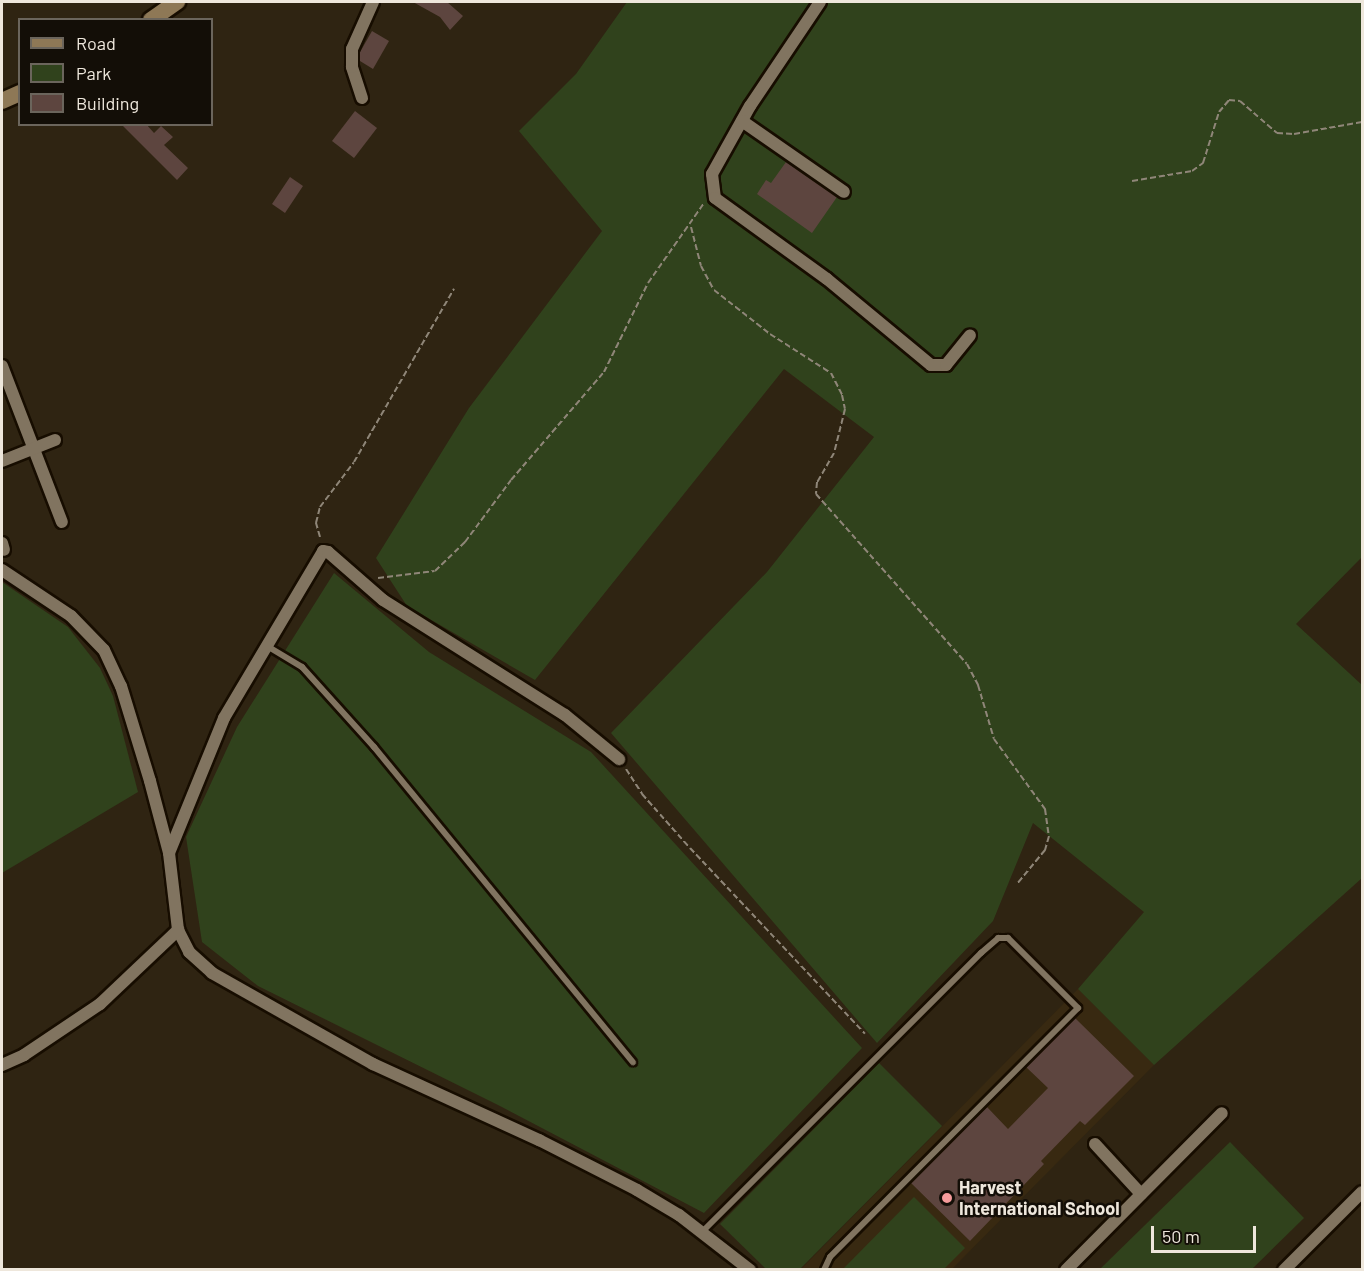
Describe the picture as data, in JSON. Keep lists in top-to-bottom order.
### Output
{
  "places": ["Harvest International School"],
  "legend": ["Road", "Park", "Building"],
  "scale_bar": "50 m"
}
